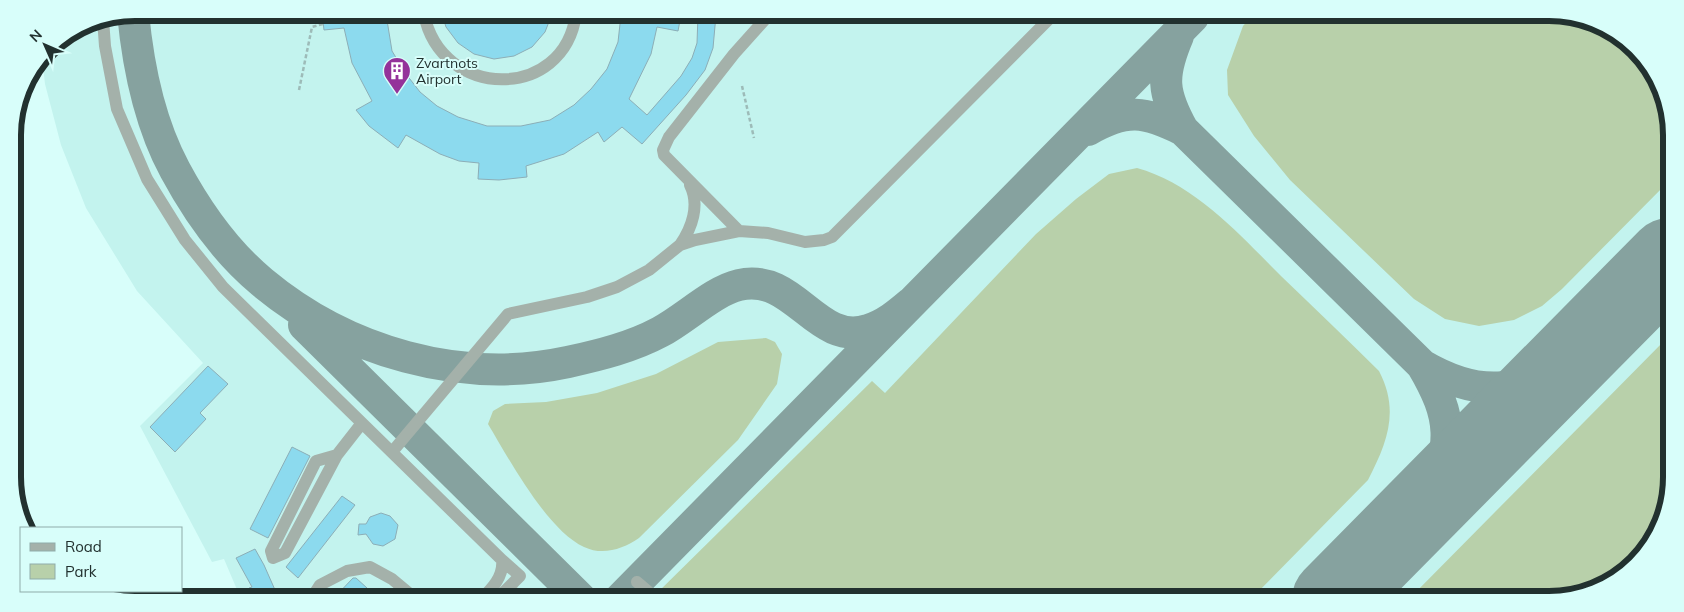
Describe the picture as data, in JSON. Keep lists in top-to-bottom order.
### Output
{
  "places": {
    "building": ["Zvartnots Airport"]
  },
  "legend": ["Road", "Park"],
  "north": "top left"
}
